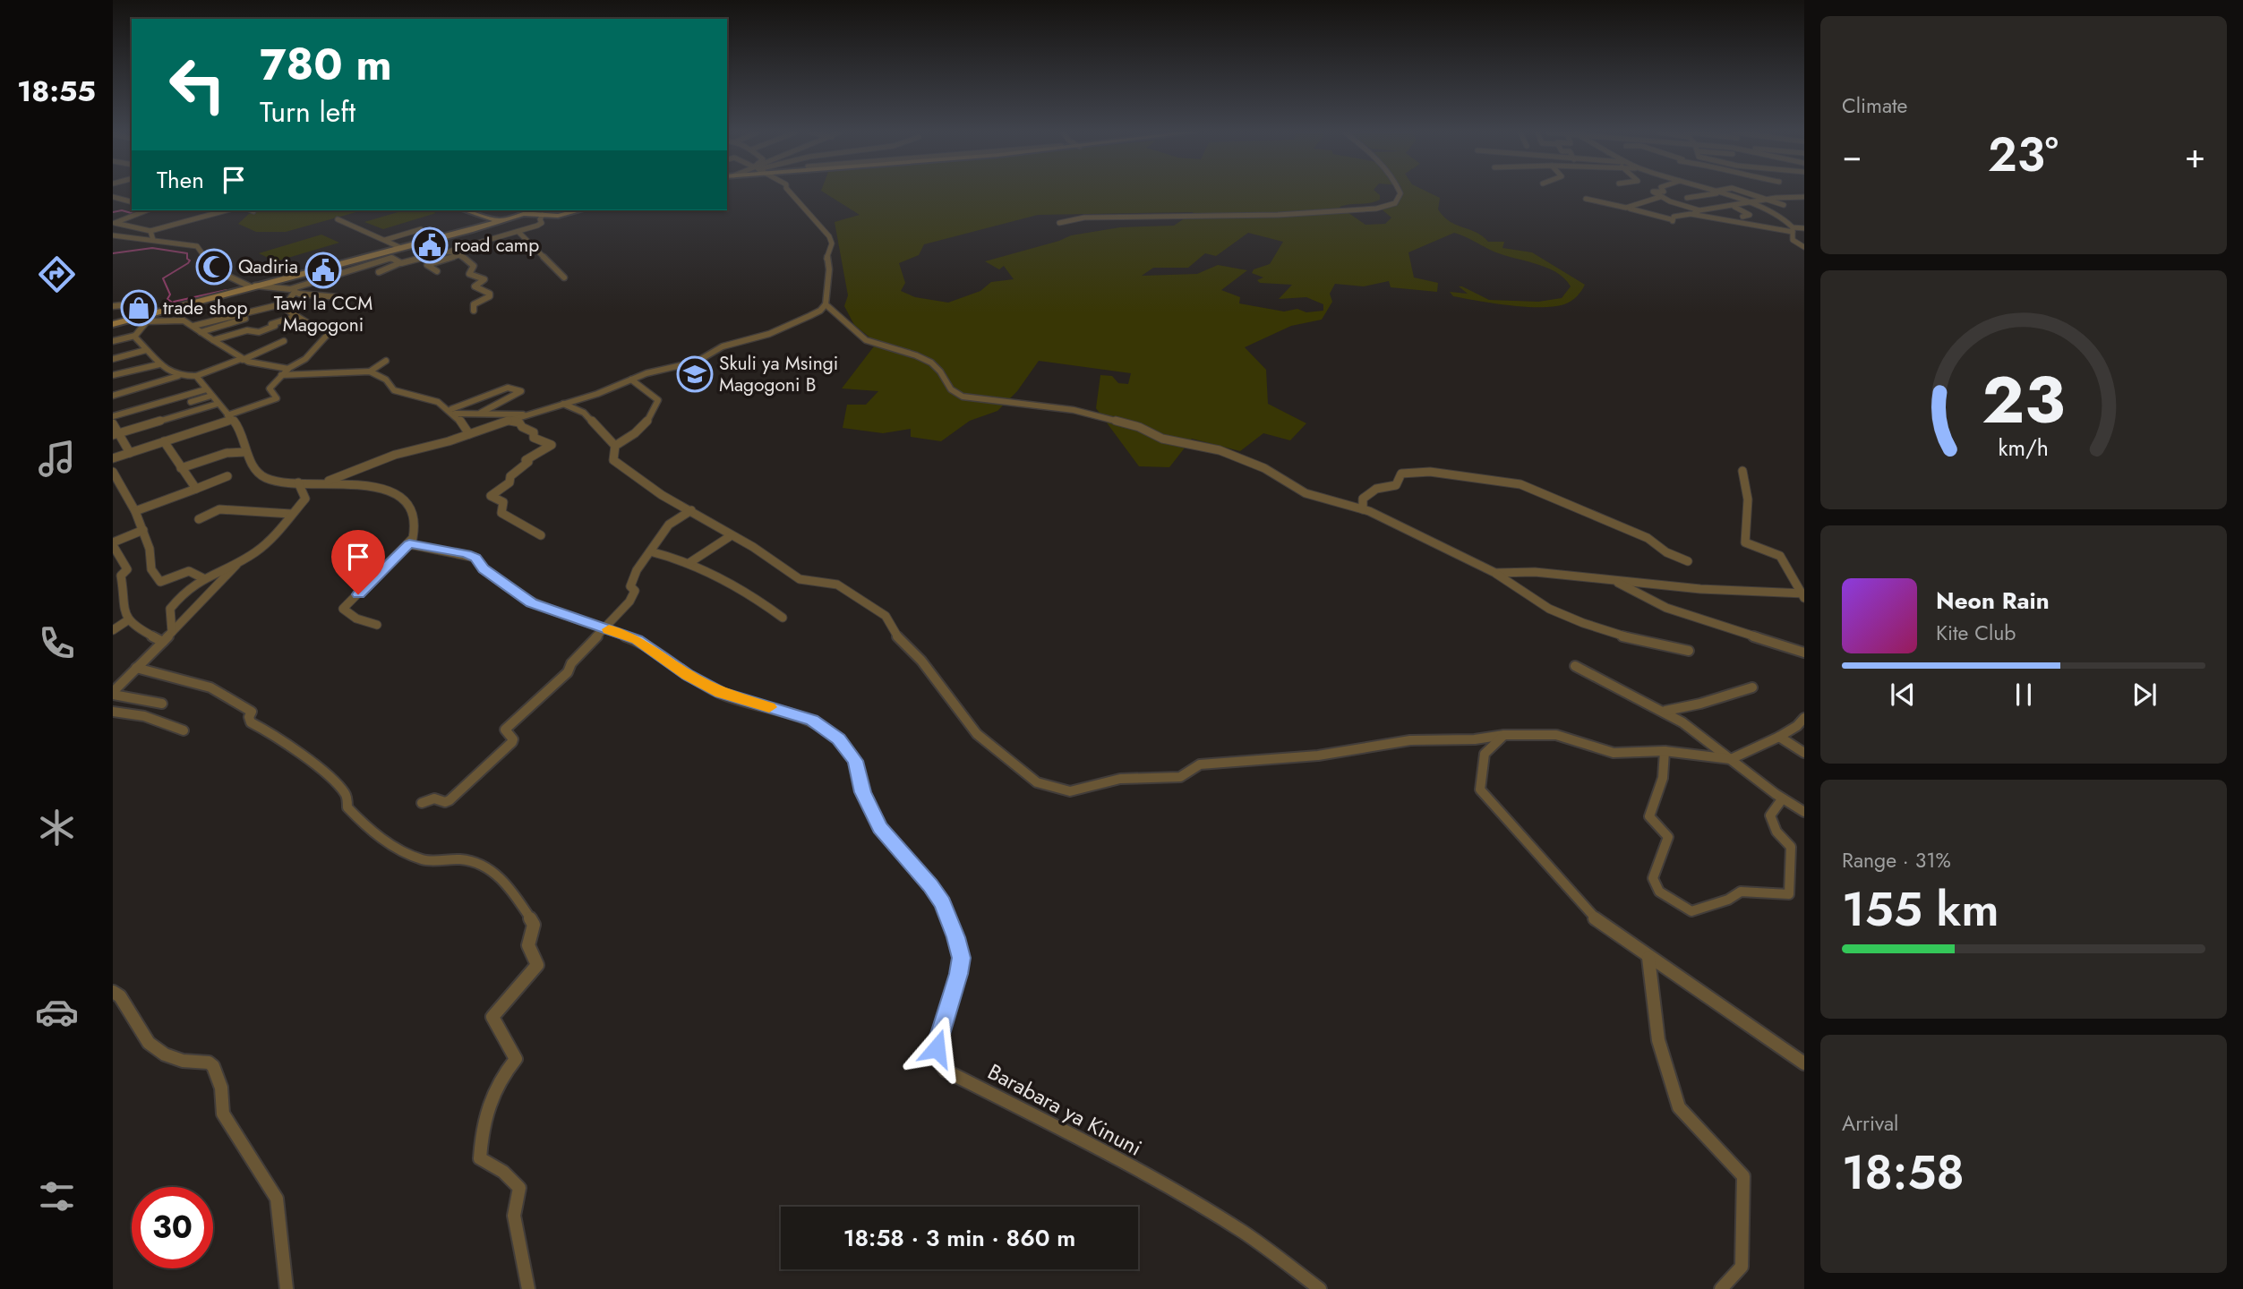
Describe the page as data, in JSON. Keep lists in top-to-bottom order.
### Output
{
  "streets": {
    "street": ["Barabara ya Kinuni"]
  },
  "places": {
    "public building": ["road camp", "Tawi la CCM Magogoni"],
    "mosque": ["Qadiria"],
    "shop": ["trade shop"],
    "school or university": ["Skuli ya Msingi Magogoni B"]
  },
  "page": {
    "tabs": "18:55",
    "tile": [
      "Climate",
      ["Range · 31%", "155 km"],
      ["Arrival", "18:58"]
    ],
    "turn": ["780 m", "Turn left"],
    "heat": ["−", "23°", "+"],
    "then": "Then",
    "song": ["Neon Rain", "Kite Club"],
    "limit": "30",
    "trip": "18:58 · 3 min · 860 m",
    "gauge": ["23", "km/h"]
  }
}
